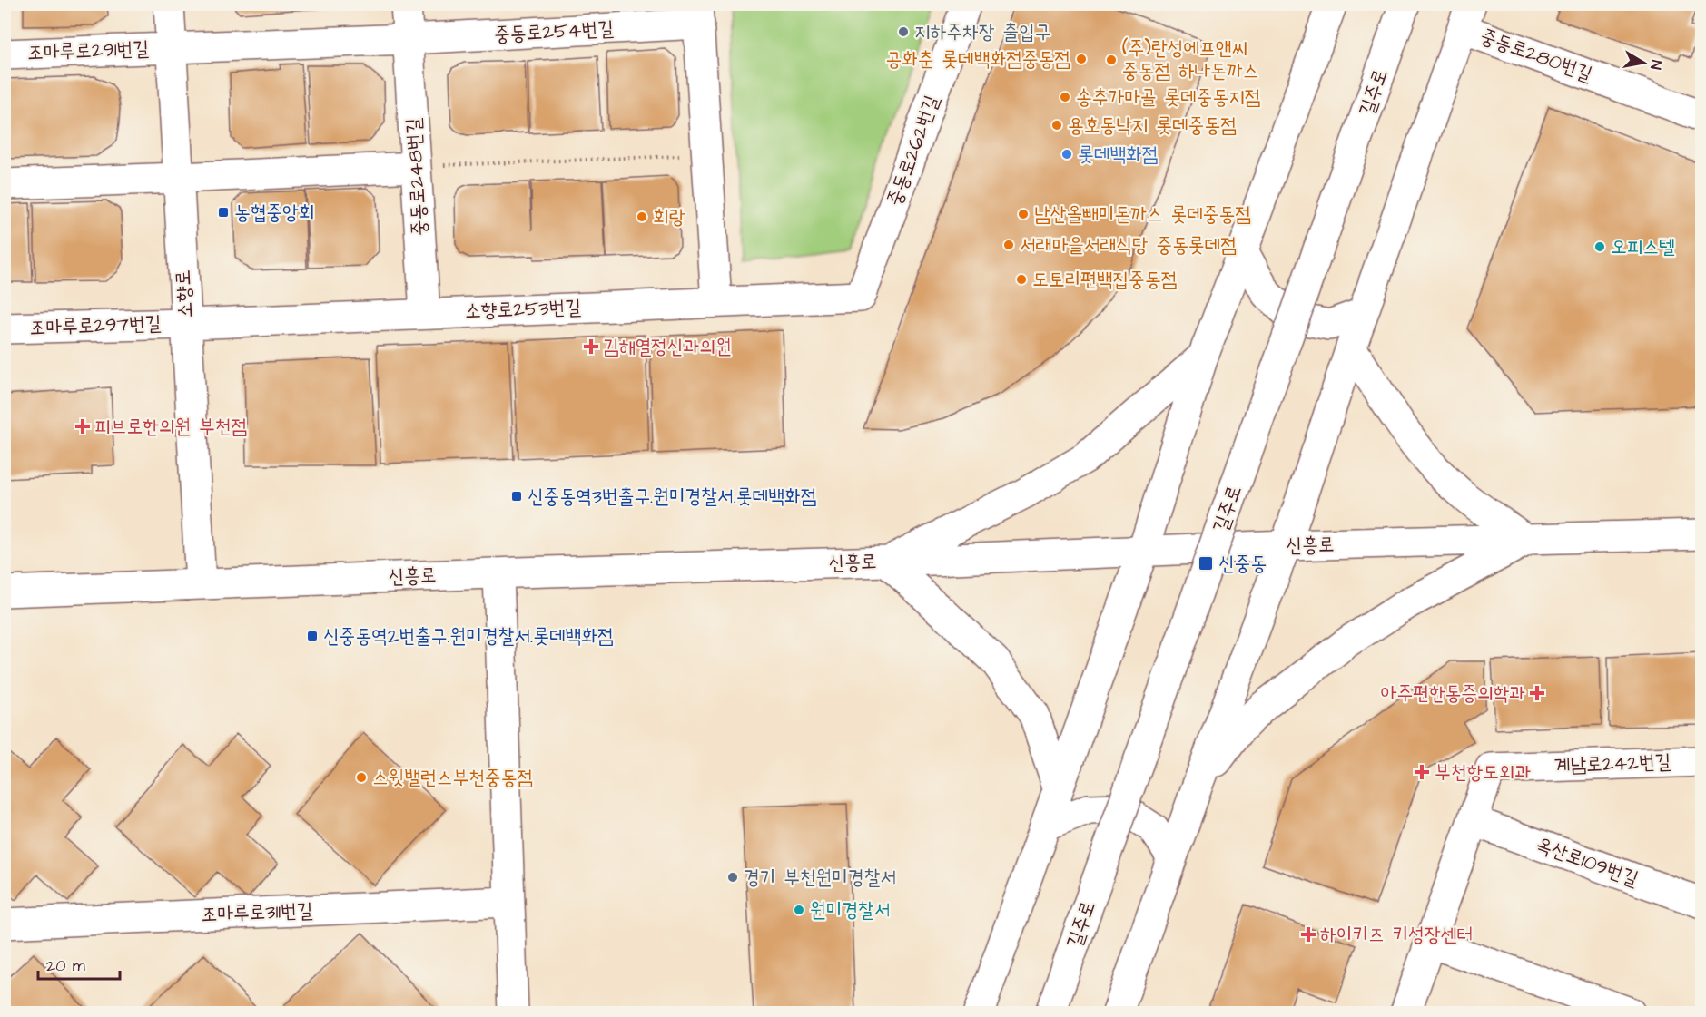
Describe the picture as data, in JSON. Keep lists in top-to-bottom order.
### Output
{
  "streets": {
    "street": [
      "중동로254번길",
      "조마루로291번길",
      "중동로280번길",
      "길주로",
      "중동로262번길",
      "중동로248번길",
      "소향로",
      "소향로253번길",
      "조마루로297번길",
      "신흥로",
      "계남로242번길",
      "옥산로109번길",
      "조마루로311번길"
    ]
  },
  "crossings": [
    ["중동로254번길", "중동로248번길"],
    ["중동로254번길", "소향로253번길"],
    ["조마루로291번길", "소향로"],
    ["중동로262번길", "소향로253번길"],
    ["중동로248번길", "소향로253번길"],
    ["소향로", "소향로253번길"],
    ["소향로", "조마루로297번길"],
    ["소향로", "신흥로"],
    ["소향로253번길", "조마루로297번길"],
    ["계남로242번길", "옥산로109번길"]
  ],
  "places": {
    "other": [
      "지하주차장 출입구",
      "공화춘 롯데백화점중동점",
      "(주)란성에프앤씨 중동점 하나돈까스",
      "송추가마골 롯데중동지점",
      "용호동낙지 롯데중동점",
      "롯데백화점",
      "남산올빼미돈까스 롯데중동점",
      "회랑",
      "서래마을서래식당 중동롯데점",
      "오피스텔",
      "도토리편백집중동점",
      "스윗밸런스부천중동점",
      "경기 부천원미경찰서",
      "원미경찰서"
    ],
    "transit": [
      "농협중앙회",
      "신중동역3번출구.원미경찰서.롯데백화점",
      "신중동",
      "신중동역2번출구.원미경찰서.롯데백화점"
    ],
    "health": [
      "김해열정신과의원",
      "피브로한의원 부천점",
      "아주편한통증의학과",
      "부천항도외과",
      "하이키즈 키성장센터"
    ]
  },
  "scale_bar": "20 m",
  "north": "right"
}
